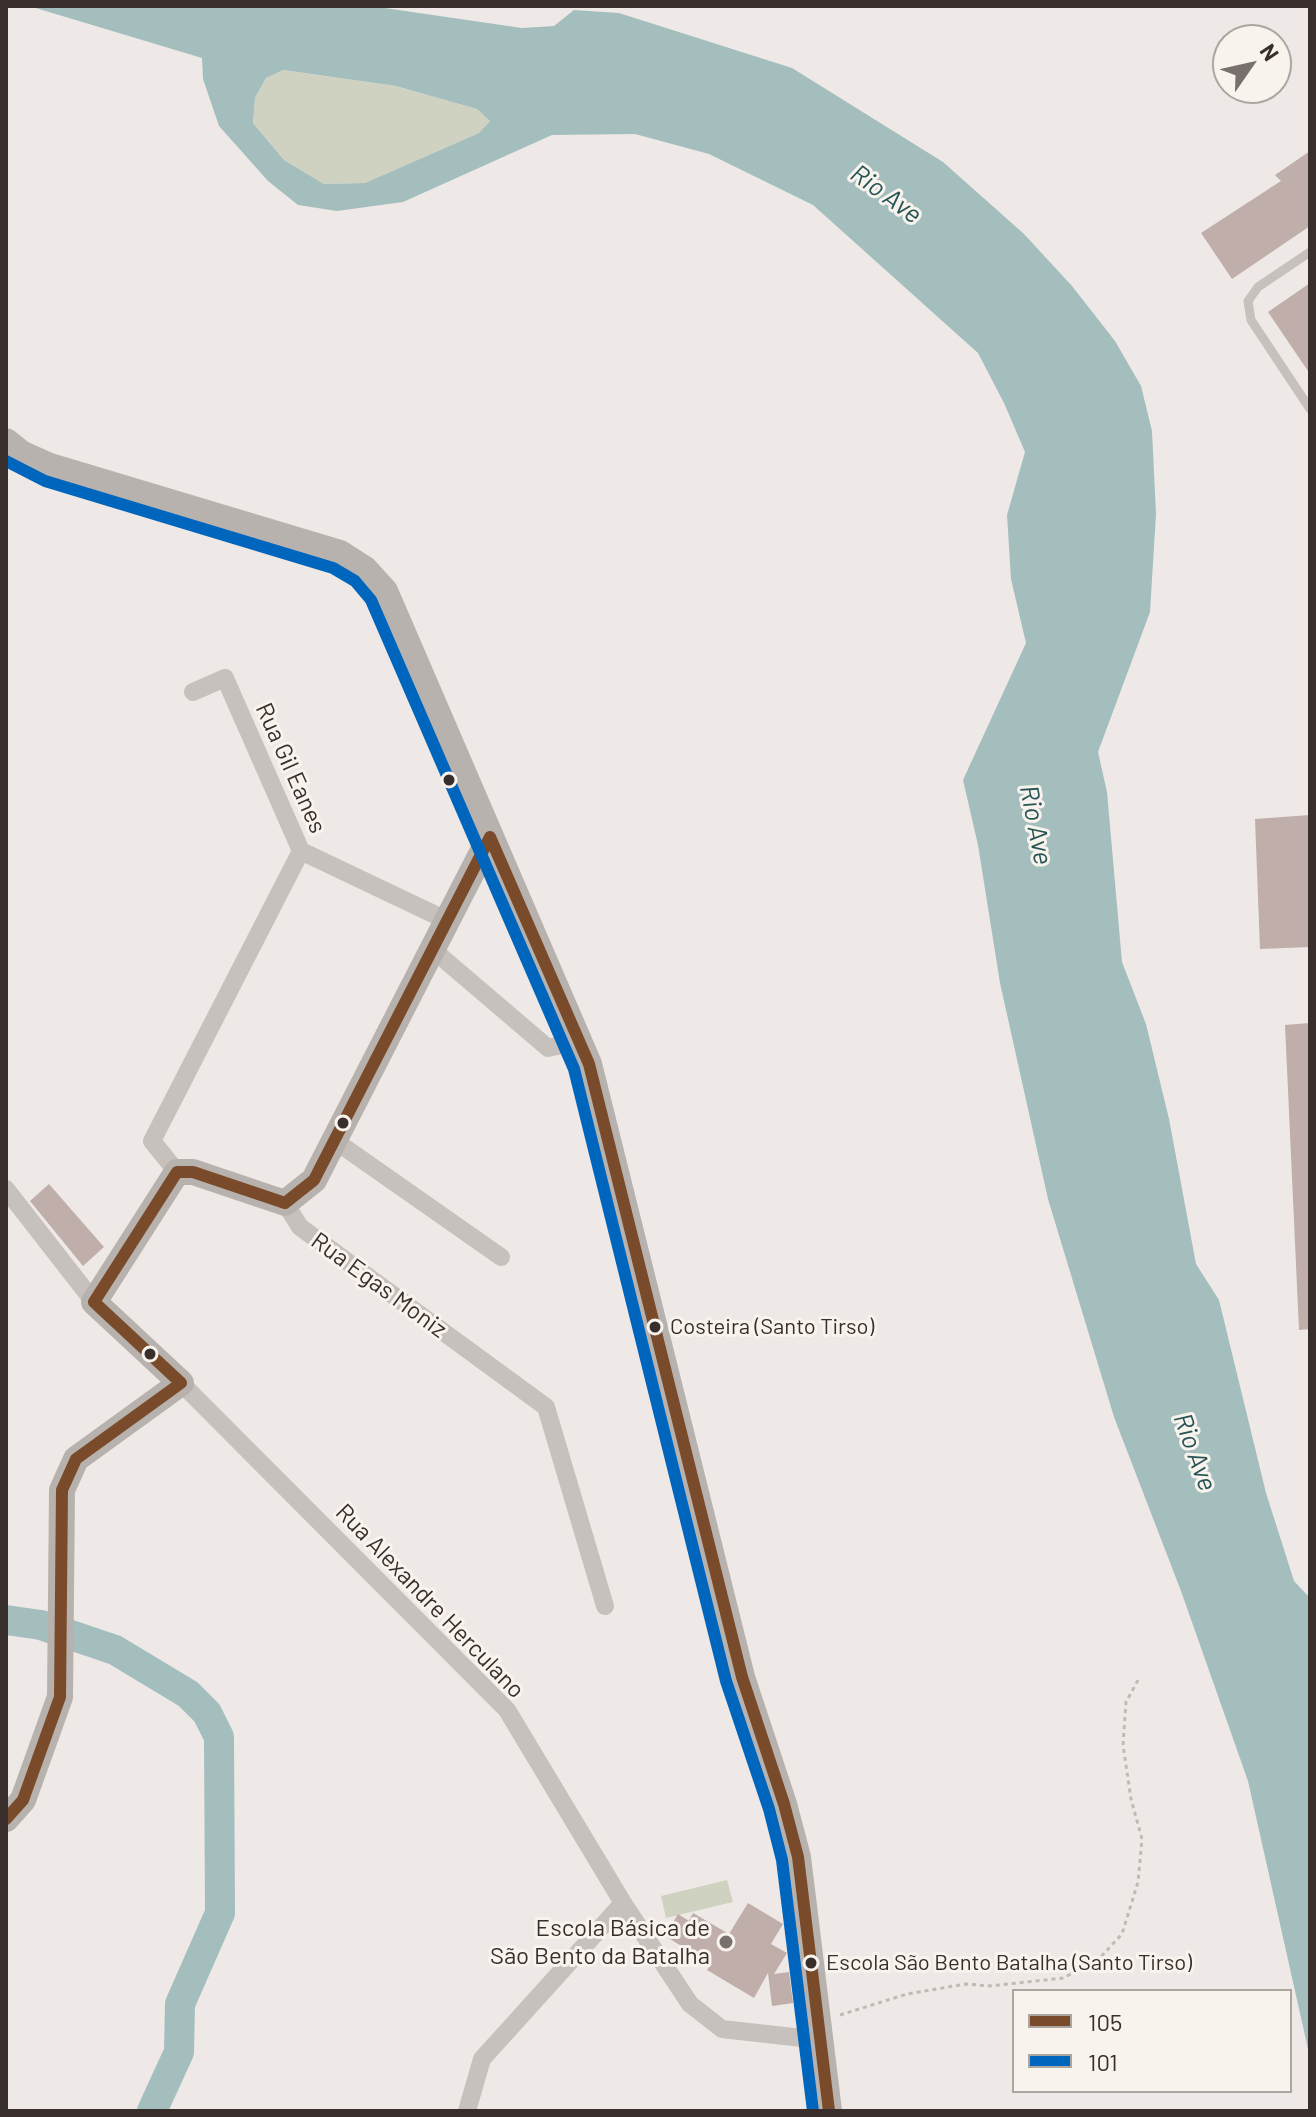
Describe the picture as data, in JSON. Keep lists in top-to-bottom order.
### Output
{
  "streets": {
    "street": ["Rua Gil Eanes", "Rua Egas Moniz", "Rua Alexandre Herculano"]
  },
  "water": ["Rio Ave"],
  "places": ["Costeira (Santo Tirso)", "Escola Básica de São Bento da Batalha", "Escola São Bento Batalha (Santo Tirso)"],
  "lines": ["transit line 101", "transit line 105"],
  "legend": ["105", "101"],
  "north": "top right"
}
